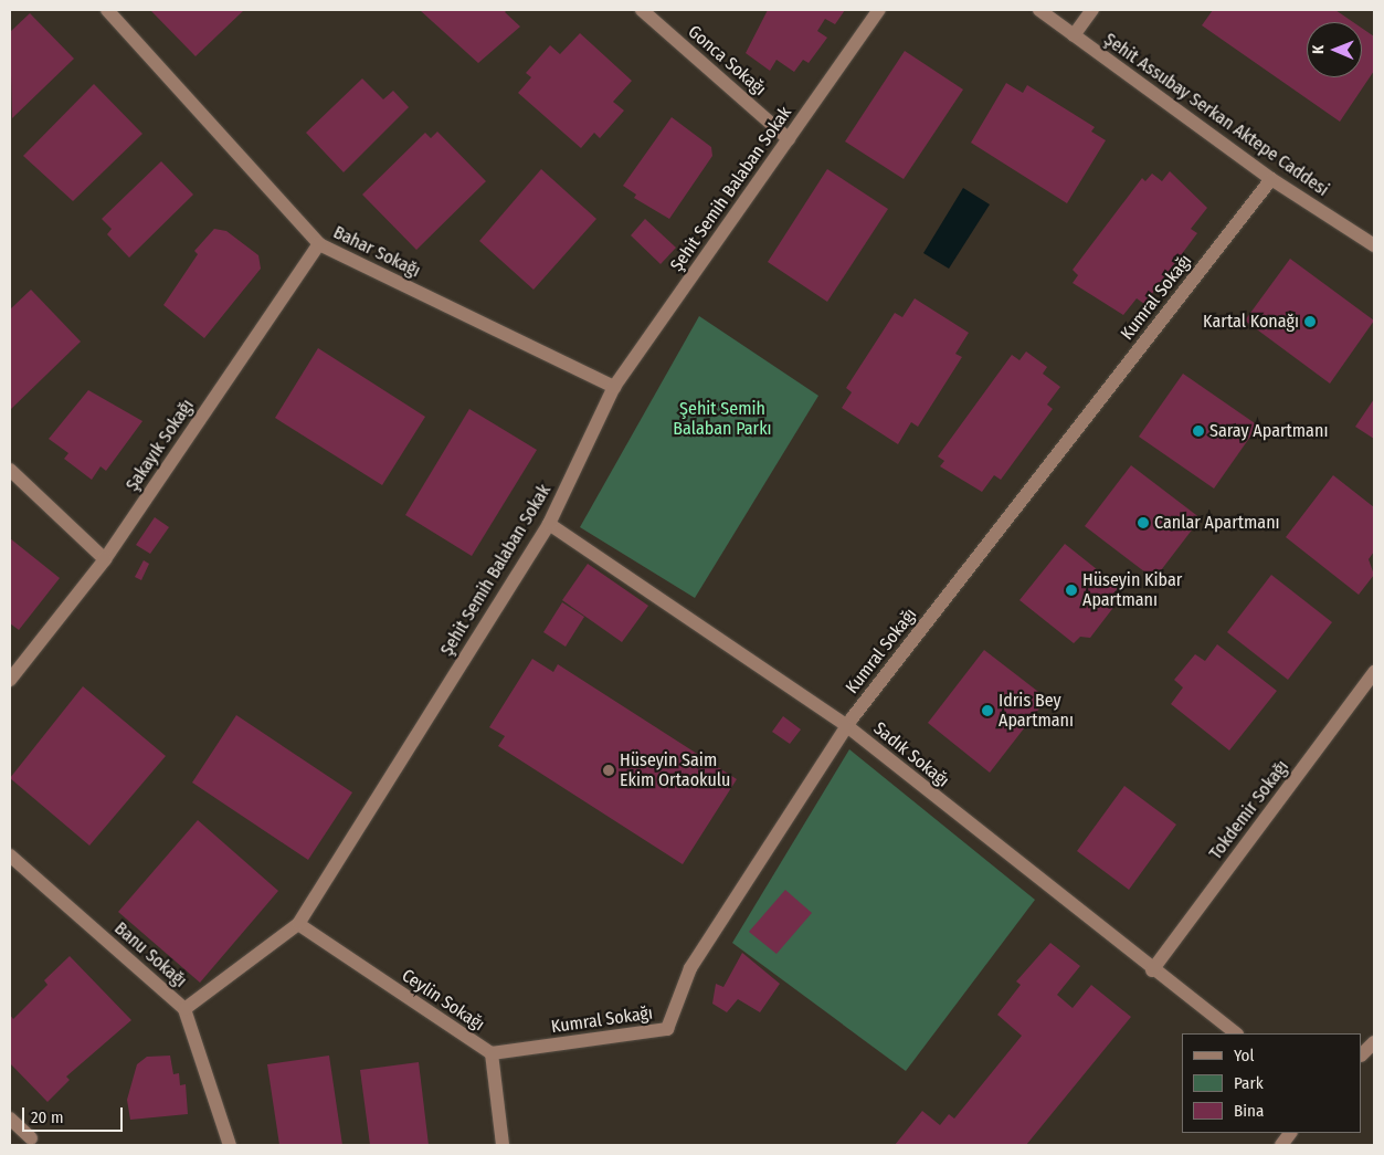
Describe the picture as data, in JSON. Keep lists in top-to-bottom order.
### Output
{
  "streets": {
    "street": [
      "Gonca Sokağı",
      "Şehit Assubay Serkan Aktepe Caddesi",
      "Şehit Semih Balaban Sokak",
      "Bahar Sokağı",
      "Kumral Sokağı",
      "Şakayık Sokağı",
      "Sadık Sokağı",
      "Tokdemir Sokağı",
      "Banu Sokağı",
      "Ceylin Sokağı"
    ]
  },
  "crossings": [
    ["Gonca Sokağı", "Şehit Semih Balaban Sokak"],
    ["Şehit Assubay Serkan Aktepe Caddesi", "Kumral Sokağı"],
    ["Şehit Semih Balaban Sokak", "Bahar Sokağı"],
    ["Şehit Semih Balaban Sokak", "Sadık Sokağı"],
    ["Şehit Semih Balaban Sokak", "Banu Sokağı"],
    ["Şehit Semih Balaban Sokak", "Ceylin Sokağı"],
    ["Bahar Sokağı", "Şakayık Sokağı"],
    ["Kumral Sokağı", "Sadık Sokağı"],
    ["Kumral Sokağı", "Ceylin Sokağı"],
    ["Sadık Sokağı", "Tokdemir Sokağı"]
  ],
  "parks": ["Şehit Semih Balaban Parkı"],
  "places": [
    "Kartal Konağı",
    "Saray Apartmanı",
    "Canlar Apartmanı",
    "Hüseyin Kibar Apartmanı",
    "Idris Bey Apartmanı",
    "Hüseyin Saim Ekim Ortaokulu"
  ],
  "legend": ["Yol", "Park", "Bina"],
  "scale_bar": "20 m",
  "north": "left"
}
